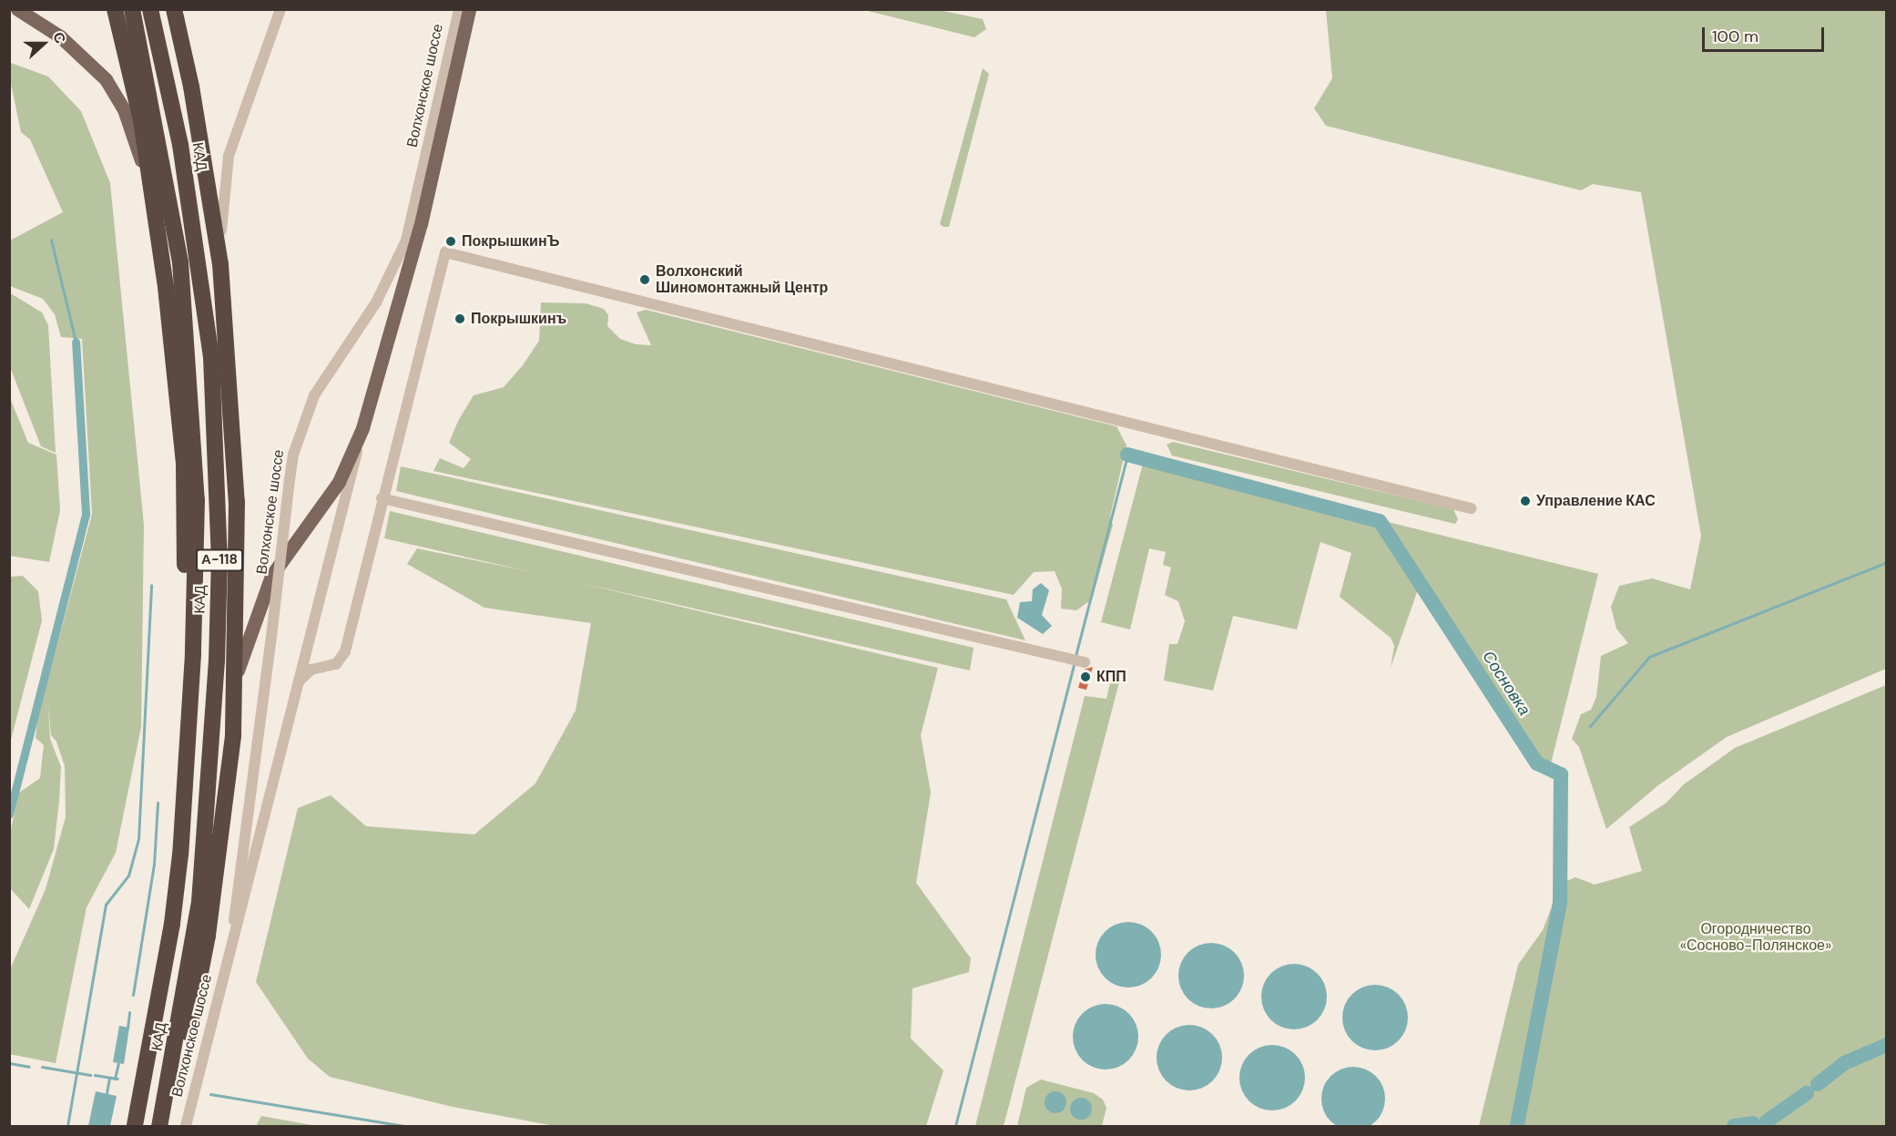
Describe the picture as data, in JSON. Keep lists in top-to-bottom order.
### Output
{
  "streets": {
    "highway": ["КАД", "А-118"],
    "main road": ["Волхонское шоссе"]
  },
  "water": ["Сосновка"],
  "parks": ["Огородничество «Сосново-Полянское»"],
  "places": [
    "ПокрышкинЪ",
    "Волхонский Шиномонтажный Центр",
    "Покрышкинъ",
    "Управление КАС",
    "КПП"
  ],
  "scale_bar": "100 m",
  "north": "right"
}
